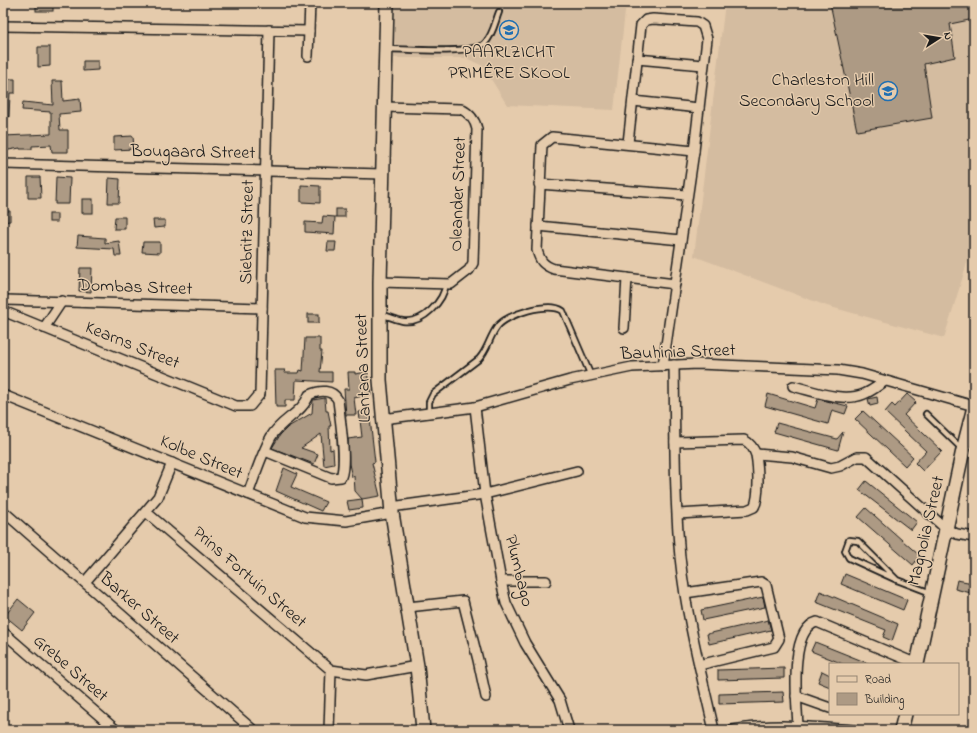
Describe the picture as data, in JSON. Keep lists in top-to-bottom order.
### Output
{
  "streets": {
    "street": [
      "Bougaard Street",
      "Oleander Street",
      "Siebritz Street",
      "Dombas Street",
      "Kearns Street",
      "Bauhinia Street",
      "Lantana Street",
      "Kolbe Street",
      "Magnolia Street",
      "Plumbago",
      "Prins Fortuin Street",
      "Barker Street",
      "Grebe Street"
    ]
  },
  "crossings": [
    ["Bougaard Street", "Siebritz Street"],
    ["Bougaard Street", "Lantana Street"],
    ["Oleander Street", "Lantana Street"],
    ["Siebritz Street", "Dombas Street"],
    ["Siebritz Street", "Kearns Street"],
    ["Bauhinia Street", "Lantana Street"],
    ["Bauhinia Street", "Magnolia Street"],
    ["Bauhinia Street", "Plumbago"],
    ["Lantana Street", "Kolbe Street"],
    ["Kolbe Street", "Plumbago"]
  ],
  "places": {
    "school or university": ["PAARLZICHT PRIMÊRE SKOOL", "Charleston Hill Secondary School"]
  },
  "legend": ["Road", "Building"],
  "north": "right"
}
